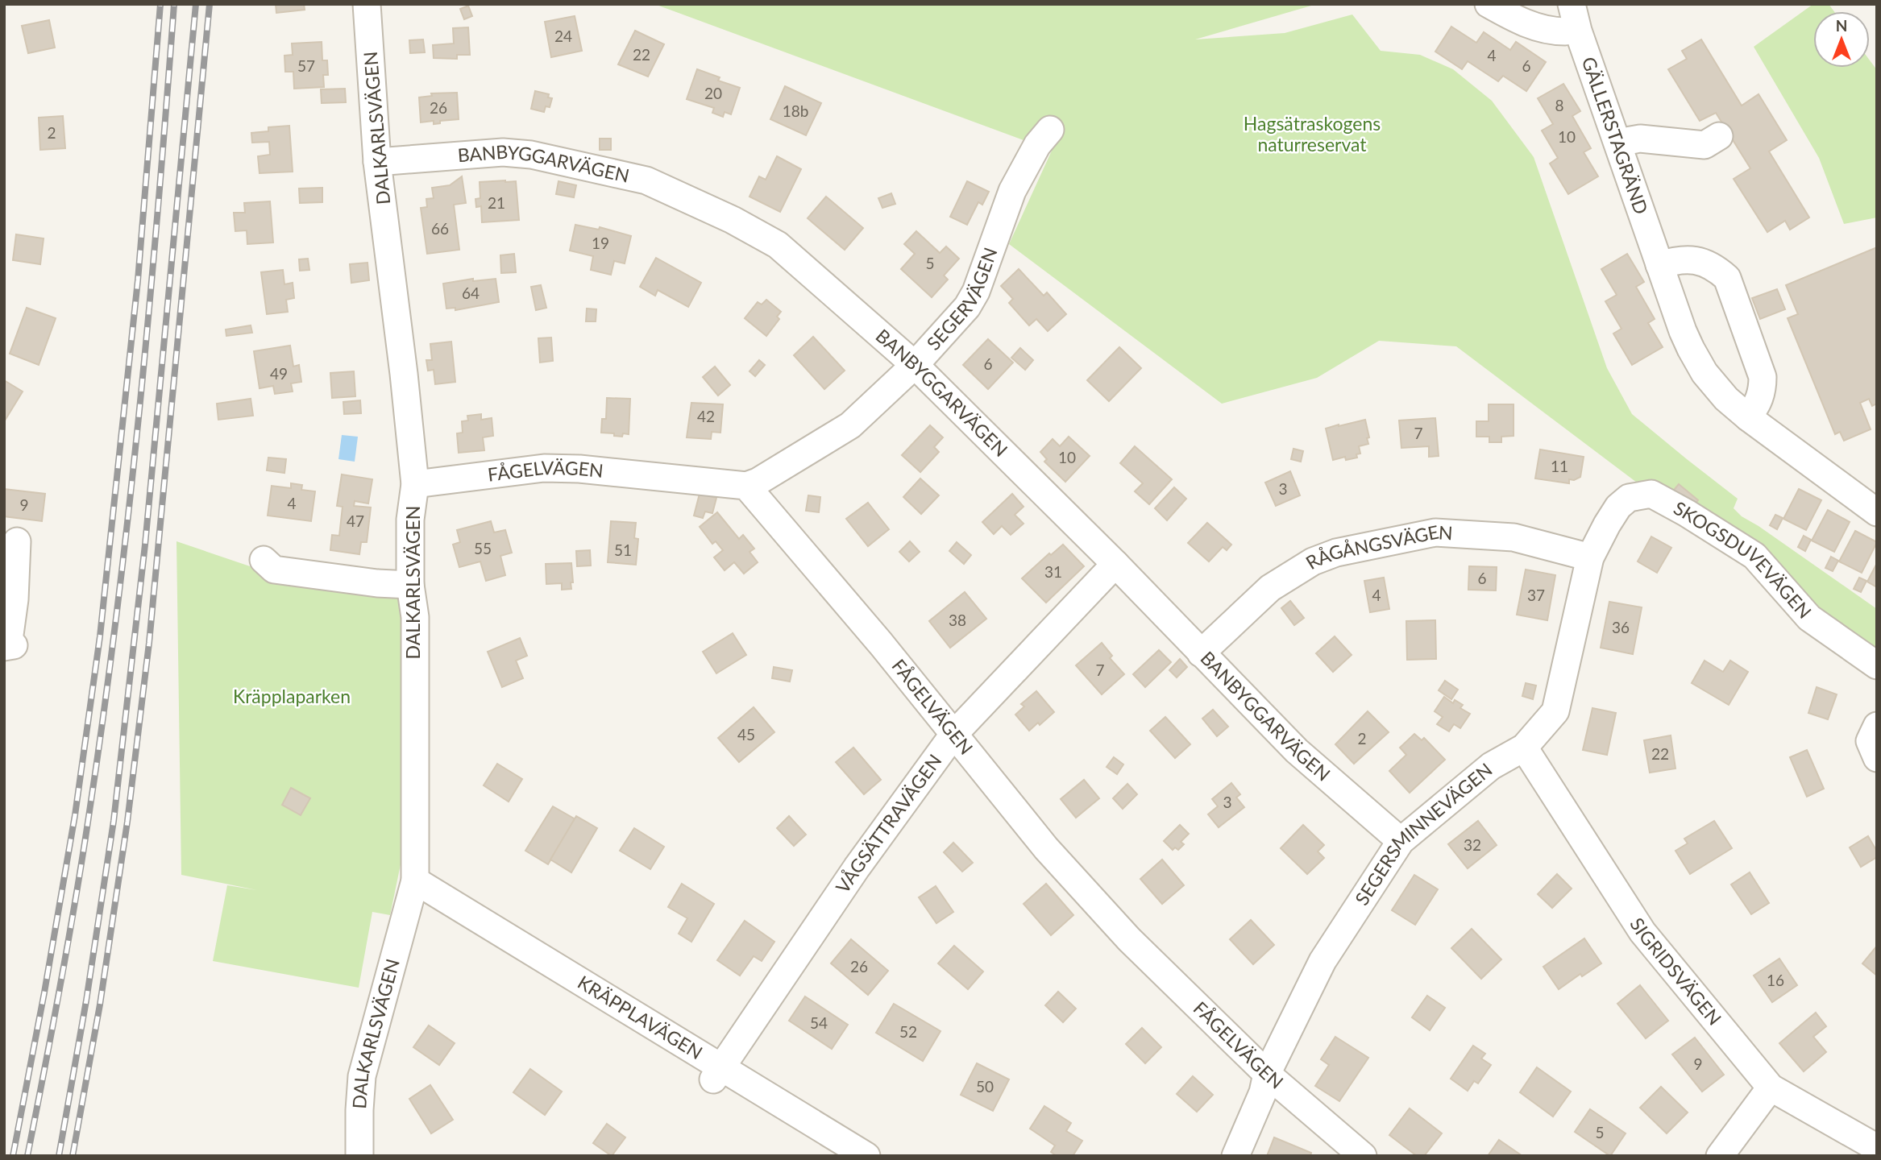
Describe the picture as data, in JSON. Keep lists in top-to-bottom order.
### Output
{
  "streets": {
    "street": [
      "DALKARLSVÄGEN",
      "GÄLLERSTAGRÄND",
      "BANBYGGARVÄGEN",
      "SEGERVÄGEN",
      "FÅGELVÄGEN",
      "RÅGÅNGSVÄGEN",
      "SKOGSDUVEVÄGEN",
      "VÅGSÄTTRAVÄGEN",
      "SEGERSMINNEVÄGEN",
      "SIGRIDSVÄGEN",
      "KRÄPPLAVÄGEN"
    ]
  },
  "crossings": [
    ["DALKARLSVÄGEN", "BANBYGGARVÄGEN"],
    ["DALKARLSVÄGEN", "FÅGELVÄGEN"],
    ["DALKARLSVÄGEN", "KRÄPPLAVÄGEN"],
    ["BANBYGGARVÄGEN", "SEGERVÄGEN"],
    ["BANBYGGARVÄGEN", "RÅGÅNGSVÄGEN"],
    ["BANBYGGARVÄGEN", "VÅGSÄTTRAVÄGEN"],
    ["BANBYGGARVÄGEN", "SEGERSMINNEVÄGEN"],
    ["SEGERVÄGEN", "FÅGELVÄGEN"],
    ["FÅGELVÄGEN", "VÅGSÄTTRAVÄGEN"],
    ["FÅGELVÄGEN", "SEGERSMINNEVÄGEN"],
    ["RÅGÅNGSVÄGEN", "SEGERSMINNEVÄGEN"],
    ["SKOGSDUVEVÄGEN", "SEGERSMINNEVÄGEN"],
    ["VÅGSÄTTRAVÄGEN", "KRÄPPLAVÄGEN"],
    ["SEGERSMINNEVÄGEN", "SIGRIDSVÄGEN"]
  ],
  "parks": ["Hagsätraskogens naturreservat", "Kräpplaparken"],
  "house_numbers": [
    "24",
    "22",
    "4",
    "57",
    "6",
    "20",
    "8",
    "26",
    "18b",
    "2",
    "10",
    "21",
    "66",
    "19",
    "5",
    "64",
    "6",
    "49",
    "42",
    "7",
    "10",
    "11",
    "3",
    "4",
    "9",
    "47",
    "55",
    "51",
    "31",
    "6",
    "4",
    "37",
    "38",
    "36",
    "7",
    "45",
    "2",
    "22",
    "3",
    "32",
    "26",
    "16",
    "54",
    "52",
    "9",
    "50",
    "5"
  ],
  "north": "top"
}
